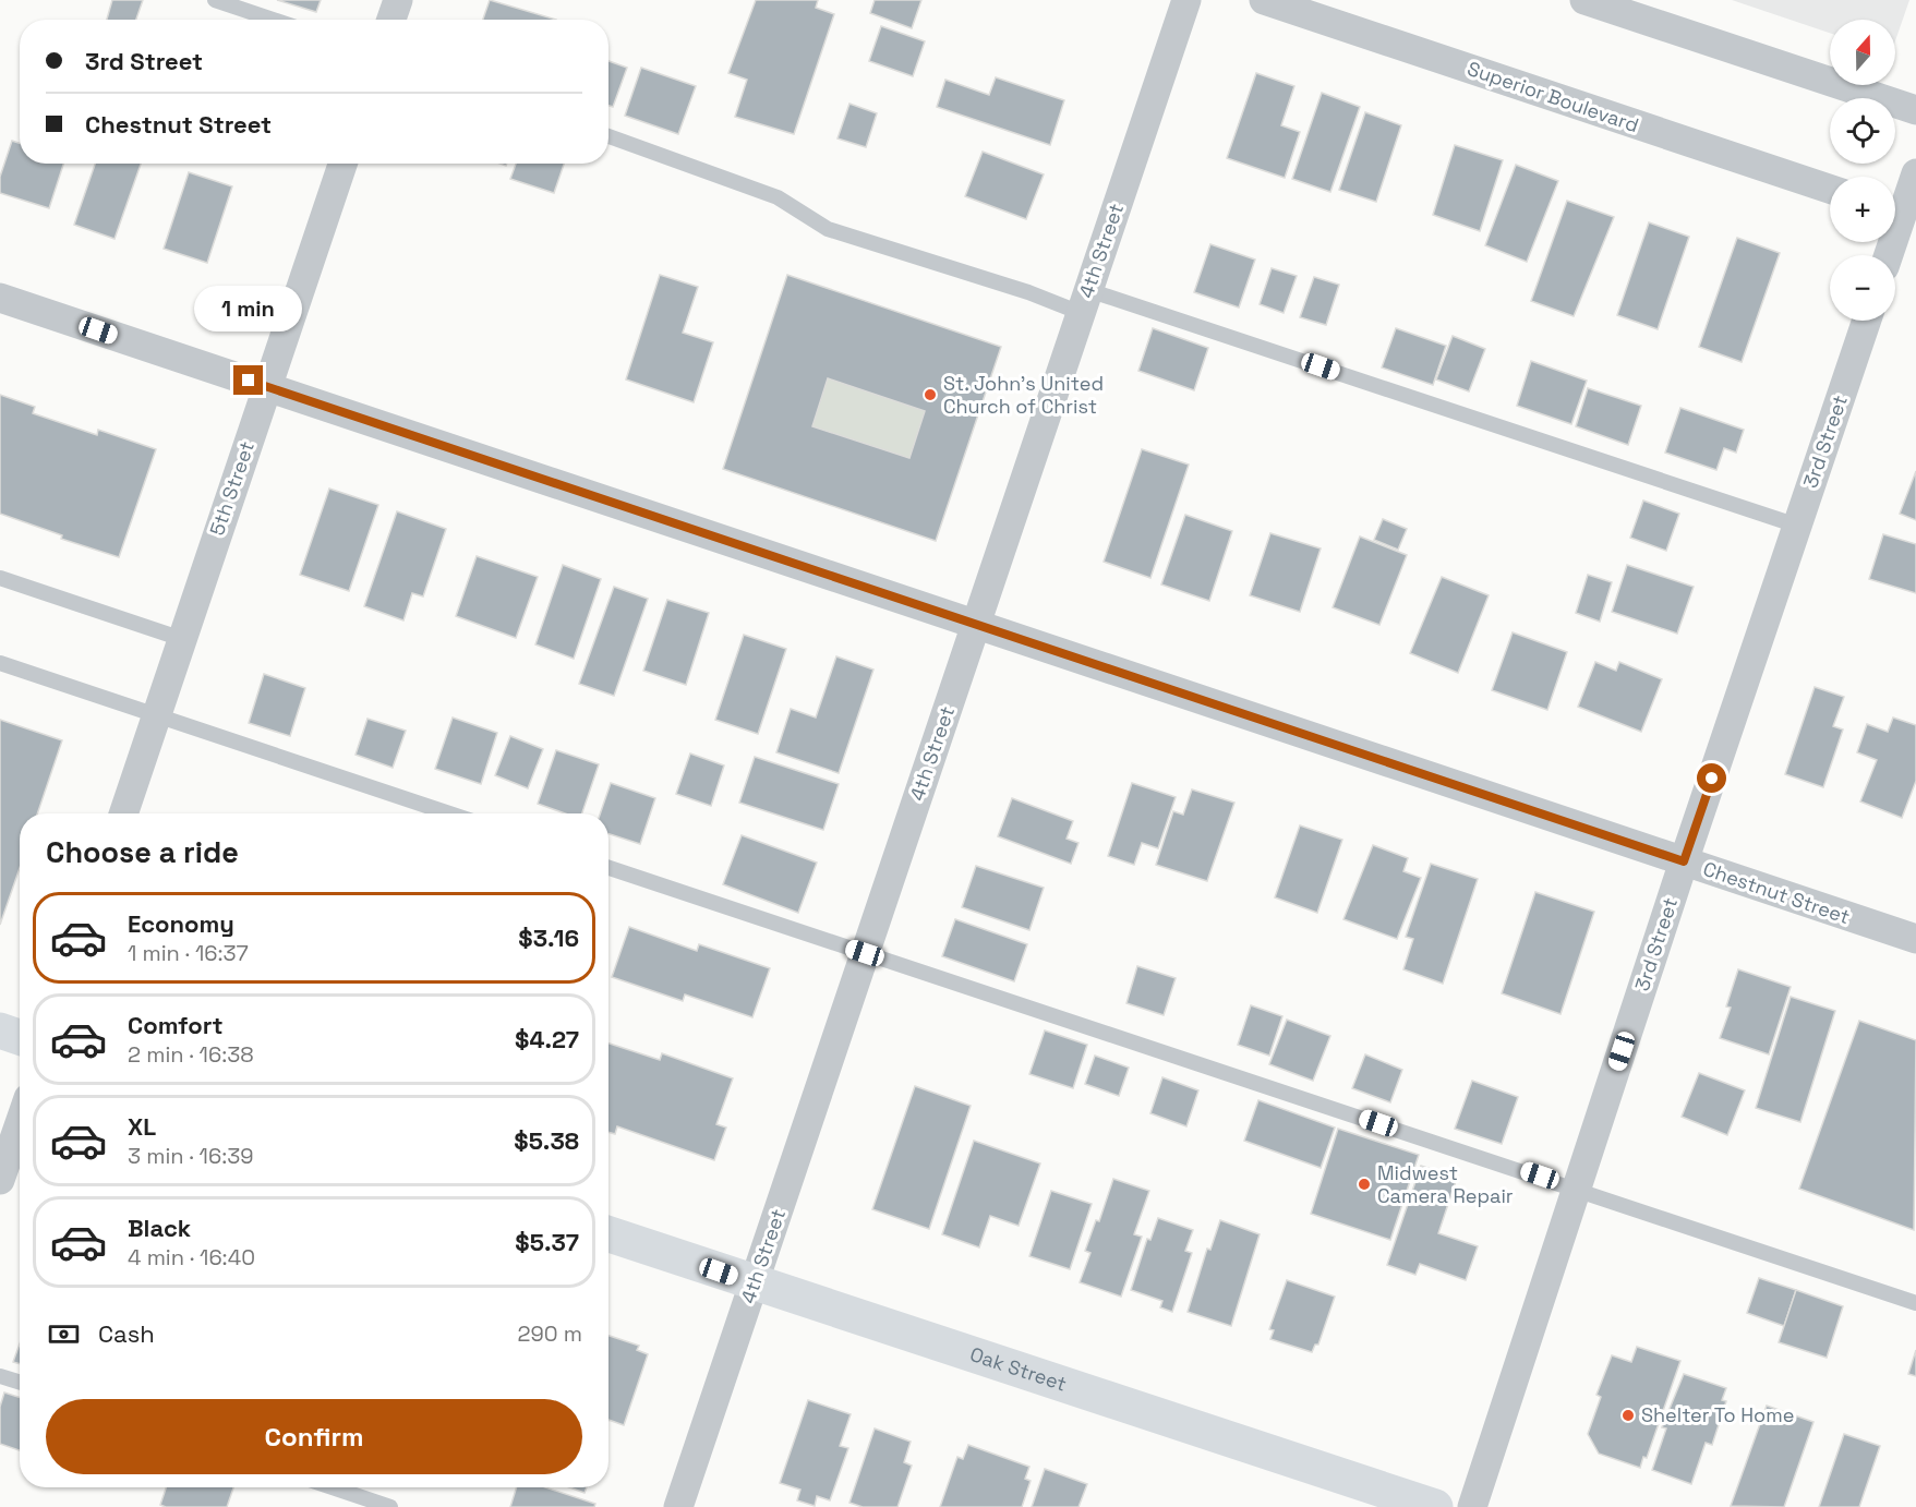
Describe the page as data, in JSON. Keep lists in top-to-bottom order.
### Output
{
  "streets": {
    "street": [
      "Superior Boulevard",
      "4th Street",
      "3rd Street",
      "5th Street",
      "Chestnut Street",
      "Oak Street"
    ]
  },
  "crossings": [
    ["4th Street", "Chestnut Street"],
    ["4th Street", "Oak Street"],
    ["3rd Street", "Chestnut Street"],
    ["5th Street", "Chestnut Street"]
  ],
  "places": ["St. John's United Church of Christ", "Midwest Camera Repair", "Shelter To Home"],
  "north": "top",
  "page": {
    "map_buttons": ["+", "−"],
    "banner": ["3rd Street", "Chestnut Street"],
    "bubble": "1 min",
    "heading": "Choose a ride",
    "list": [
      {
        "name": "Economy",
        "note": "1 min · 16:37",
        "value": "$3.16"
      },
      {
        "name": "Comfort",
        "note": "2 min · 16:38",
        "value": "$4.27"
      },
      {
        "name": "XL",
        "note": "3 min · 16:39",
        "value": "$5.38"
      },
      {
        "name": "Black",
        "note": "4 min · 16:40",
        "value": "$5.37"
      }
    ],
    "pay": ["Cash", "290 m"],
    "buttons": "Confirm"
  }
}
